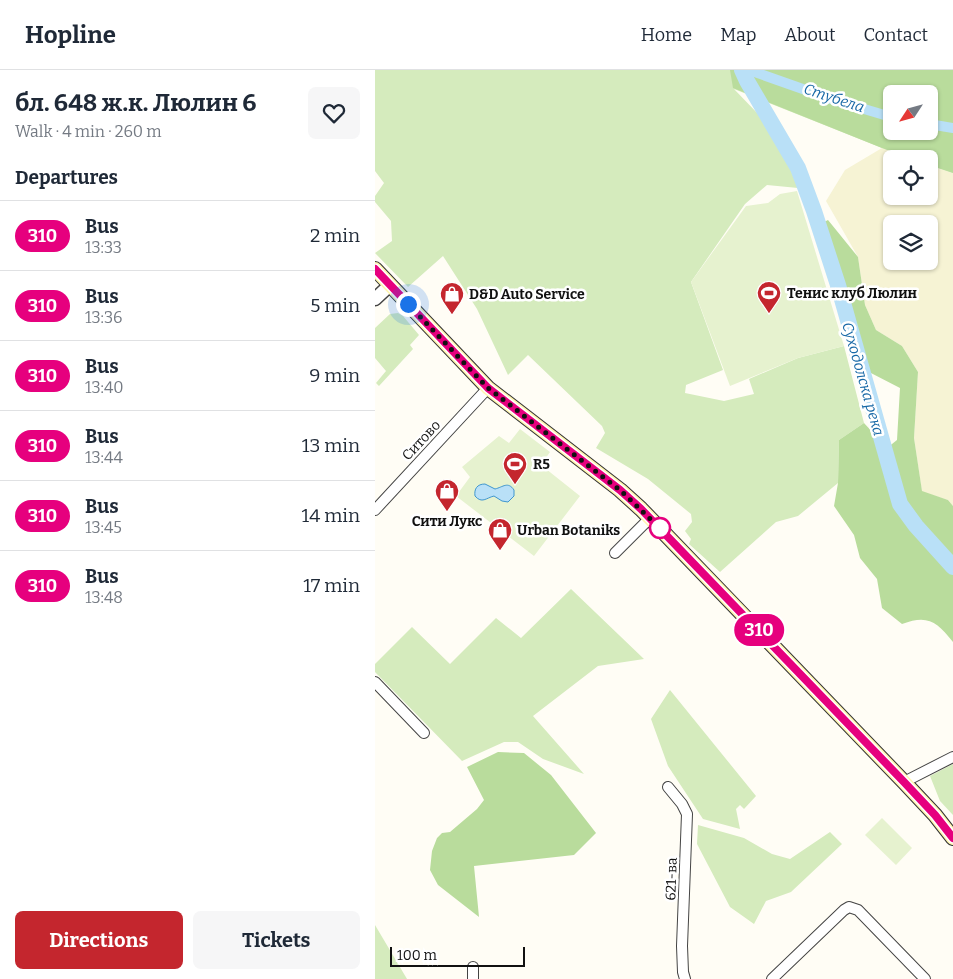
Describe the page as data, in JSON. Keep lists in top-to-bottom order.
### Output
{
  "streets": {
    "street": ["Ситово", "621-ва"]
  },
  "water": ["Стубела", "Суходолска река"],
  "places": {
    "sports": ["Тенис клуб Люлин", "R5"],
    "shop": ["D&D Auto Service", "Сити Лукс", "Urban Botaniks"]
  },
  "lines": ["bus line 310"],
  "scale_bar": "100 m",
  "north": "bottom left",
  "page": {
    "header": "Hopline",
    "nav": [
      "Home",
      "Map",
      "About",
      "Contact"
    ],
    "heading": [
      ["бл. 648 ж.к. Люлин 6", "Walk · 4 min · 260 m"],
      "Departures"
    ],
    "on_map": "310",
    "list": [
      {
        "mark": "310",
        "name": "Bus",
        "note": "13:33",
        "value": "2 min"
      },
      {
        "mark": "310",
        "name": "Bus",
        "note": "13:36",
        "value": "5 min"
      },
      {
        "mark": "310",
        "name": "Bus",
        "note": "13:40",
        "value": "9 min"
      },
      {
        "mark": "310",
        "name": "Bus",
        "note": "13:44",
        "value": "13 min"
      },
      {
        "mark": "310",
        "name": "Bus",
        "note": "13:45",
        "value": "14 min"
      },
      {
        "mark": "310",
        "name": "Bus",
        "note": "13:48",
        "value": "17 min"
      }
    ],
    "buttons": ["Directions", "Tickets"],
    "scale": "100 m"
  }
}
